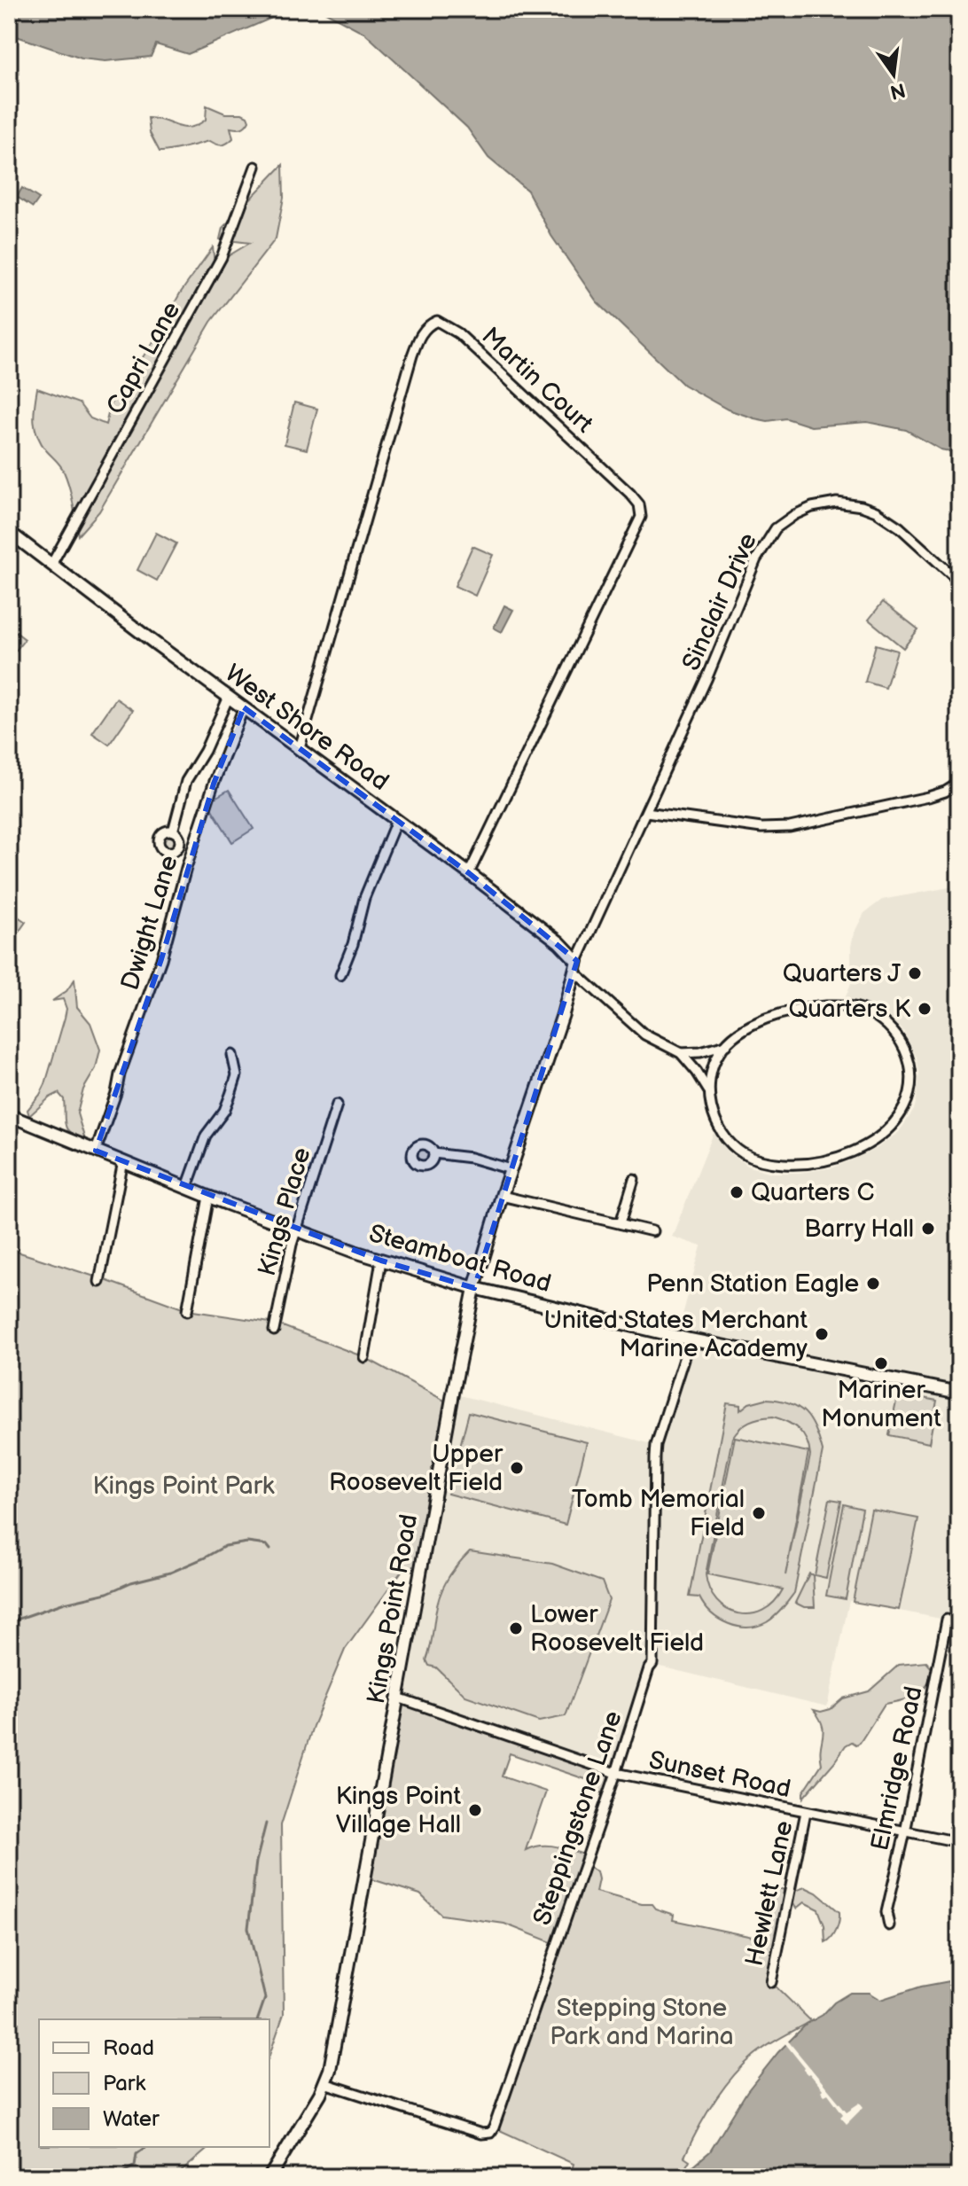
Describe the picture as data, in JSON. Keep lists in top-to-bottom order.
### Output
{
  "streets": {
    "main road": ["West Shore Road", "Steamboat Road", "Kings Point Road"],
    "street": [
      "Capri Lane",
      "Martin Court",
      "Sinclair Drive",
      "Dwight Lane",
      "Kings Place",
      "Elmridge Road",
      "Sunset Road",
      "Steppingstone Lane",
      "Hewlett Lane"
    ]
  },
  "crossings": [
    ["Capri Lane", "West Shore Road"],
    ["Martin Court", "West Shore Road"],
    ["Sinclair Drive", "West Shore Road"],
    ["Sinclair Drive", "Kings Point Road"],
    ["West Shore Road", "Dwight Lane"],
    ["West Shore Road", "Kings Point Road"],
    ["Dwight Lane", "Steamboat Road"],
    ["Kings Place", "Steamboat Road"],
    ["Steamboat Road", "Kings Point Road"],
    ["Steamboat Road", "Steppingstone Lane"],
    ["Kings Point Road", "Sunset Road"],
    ["Kings Point Road", "Steppingstone Lane"],
    ["Elmridge Road", "Sunset Road"],
    ["Sunset Road", "Steppingstone Lane"],
    ["Sunset Road", "Hewlett Lane"]
  ],
  "parks": ["Kings Point Park", "Stepping Stone Park and Marina"],
  "places": [
    "Quarters J",
    "Quarters K",
    "Quarters C",
    "Barry Hall",
    "Penn Station Eagle",
    "United States Merchant Marine Academy",
    "Mariner Monument",
    "Upper Roosevelt Field",
    "Tomb Memorial Field",
    "Lower Roosevelt Field",
    "Kings Point Village Hall"
  ],
  "legend": ["Road", "Park", "Water"],
  "north": "bottom"
}
